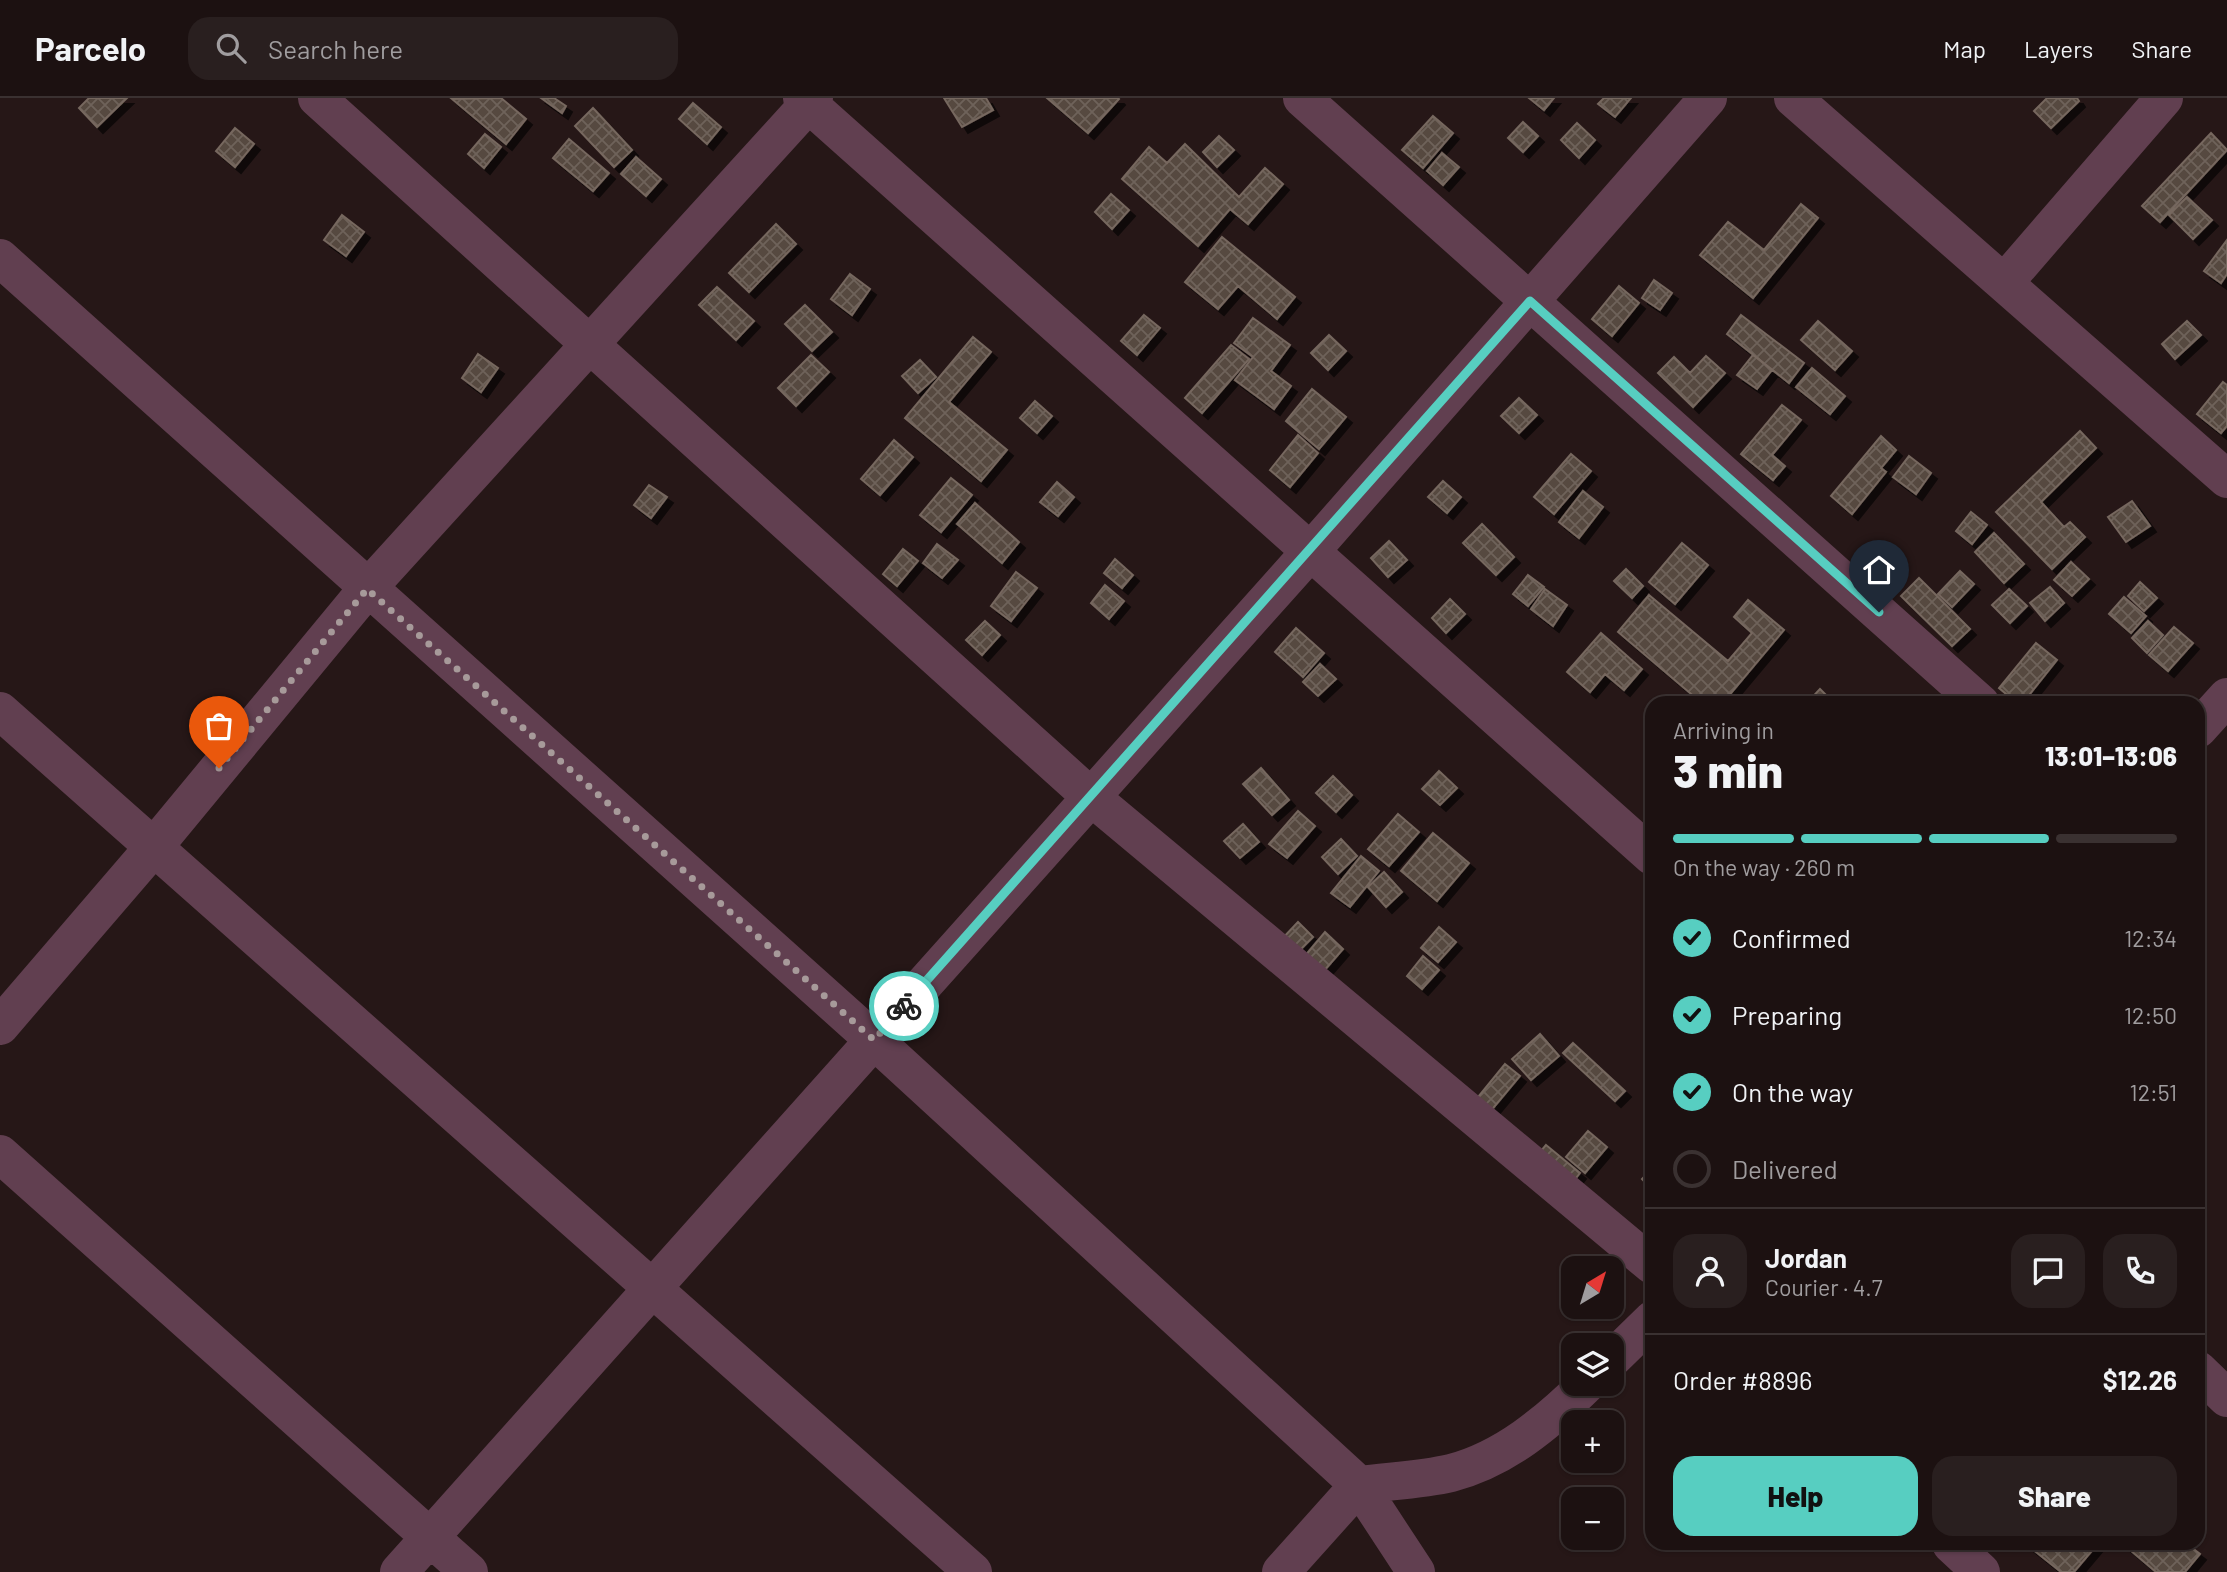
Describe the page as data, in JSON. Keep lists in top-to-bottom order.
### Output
{
  "north": "top right",
  "page": {
    "header": "Parcelo",
    "search": "Search here",
    "nav": ["Map", "Layers", "Share"],
    "heading": ["3 min", "Arriving in", "13:01–13:06"],
    "panel": [
      "Jordan",
      "Courier · 4.7",
      "Order #8896",
      "$12.26"
    ],
    "bar": "On the way · 260 m",
    "list": [
      ["Confirmed", "12:34"],
      ["Preparing", "12:50"],
      ["On the way", "12:51"],
      "Delivered"
    ],
    "map_buttons": ["+", "−"],
    "buttons": ["Help", "Share"]
  }
}
